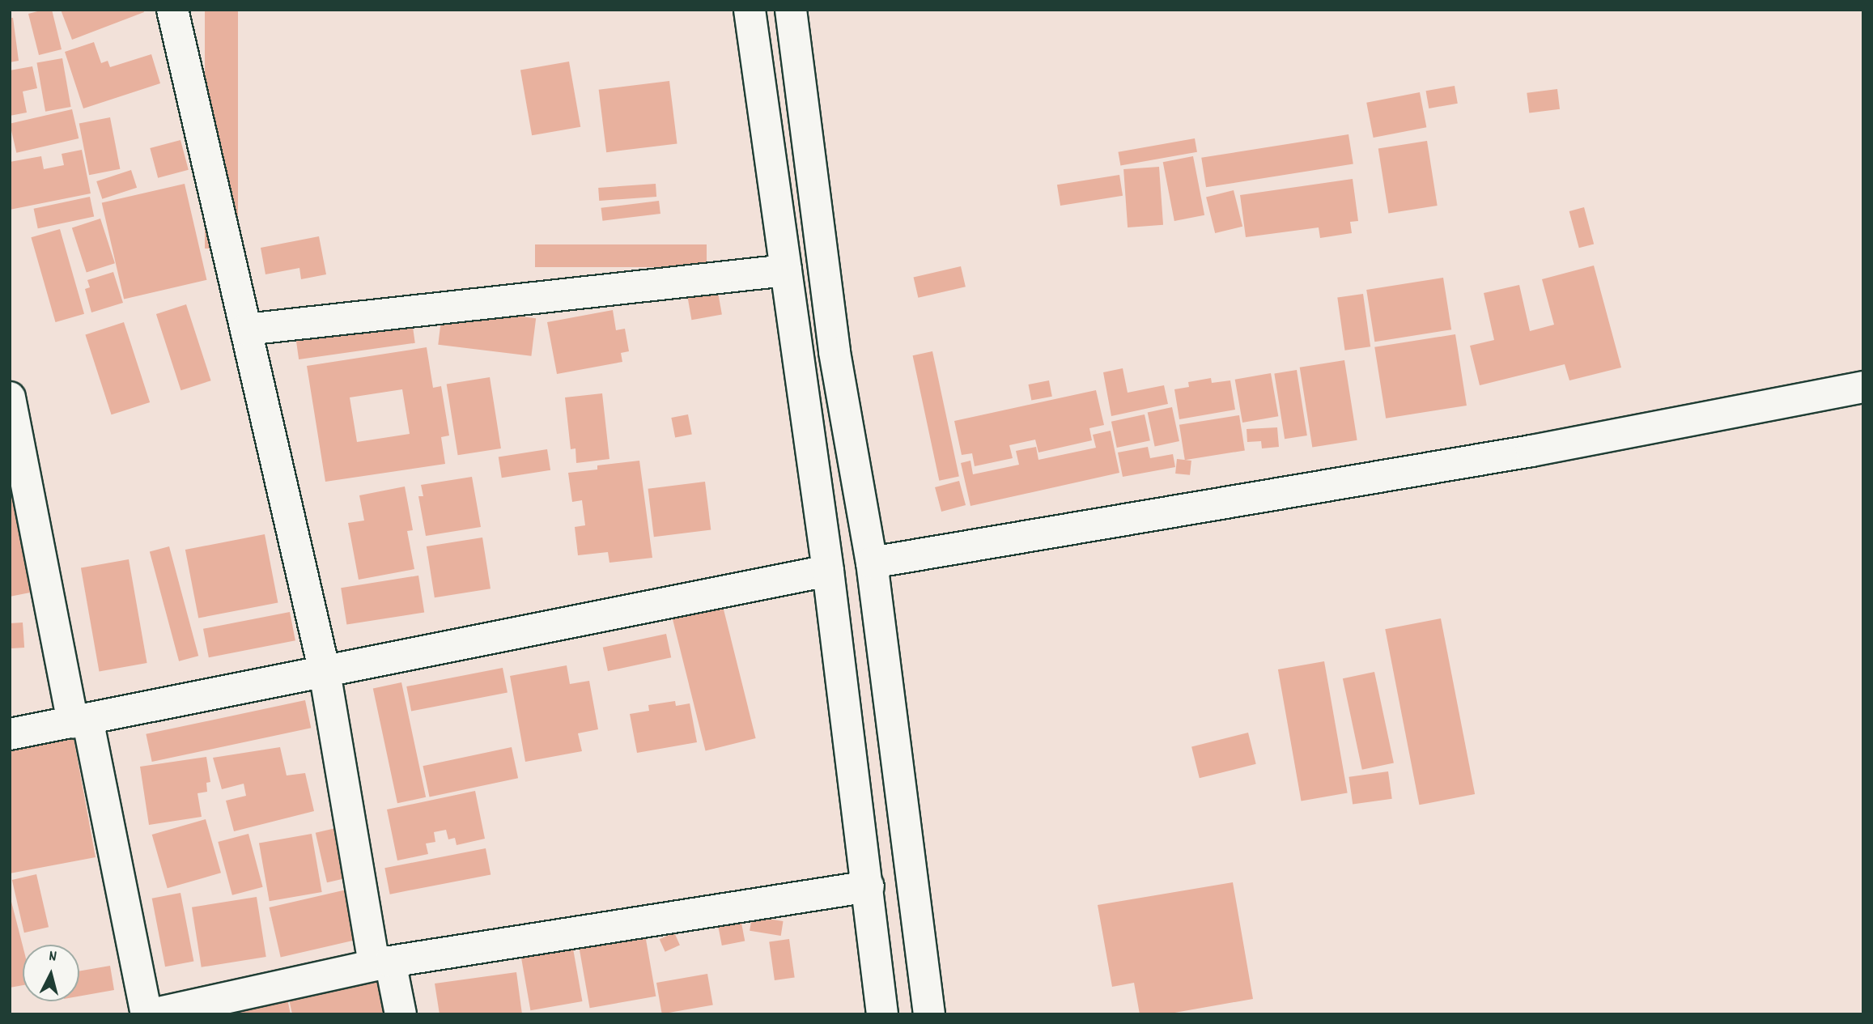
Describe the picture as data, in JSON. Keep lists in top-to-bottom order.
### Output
{
  "north": "top"
}
